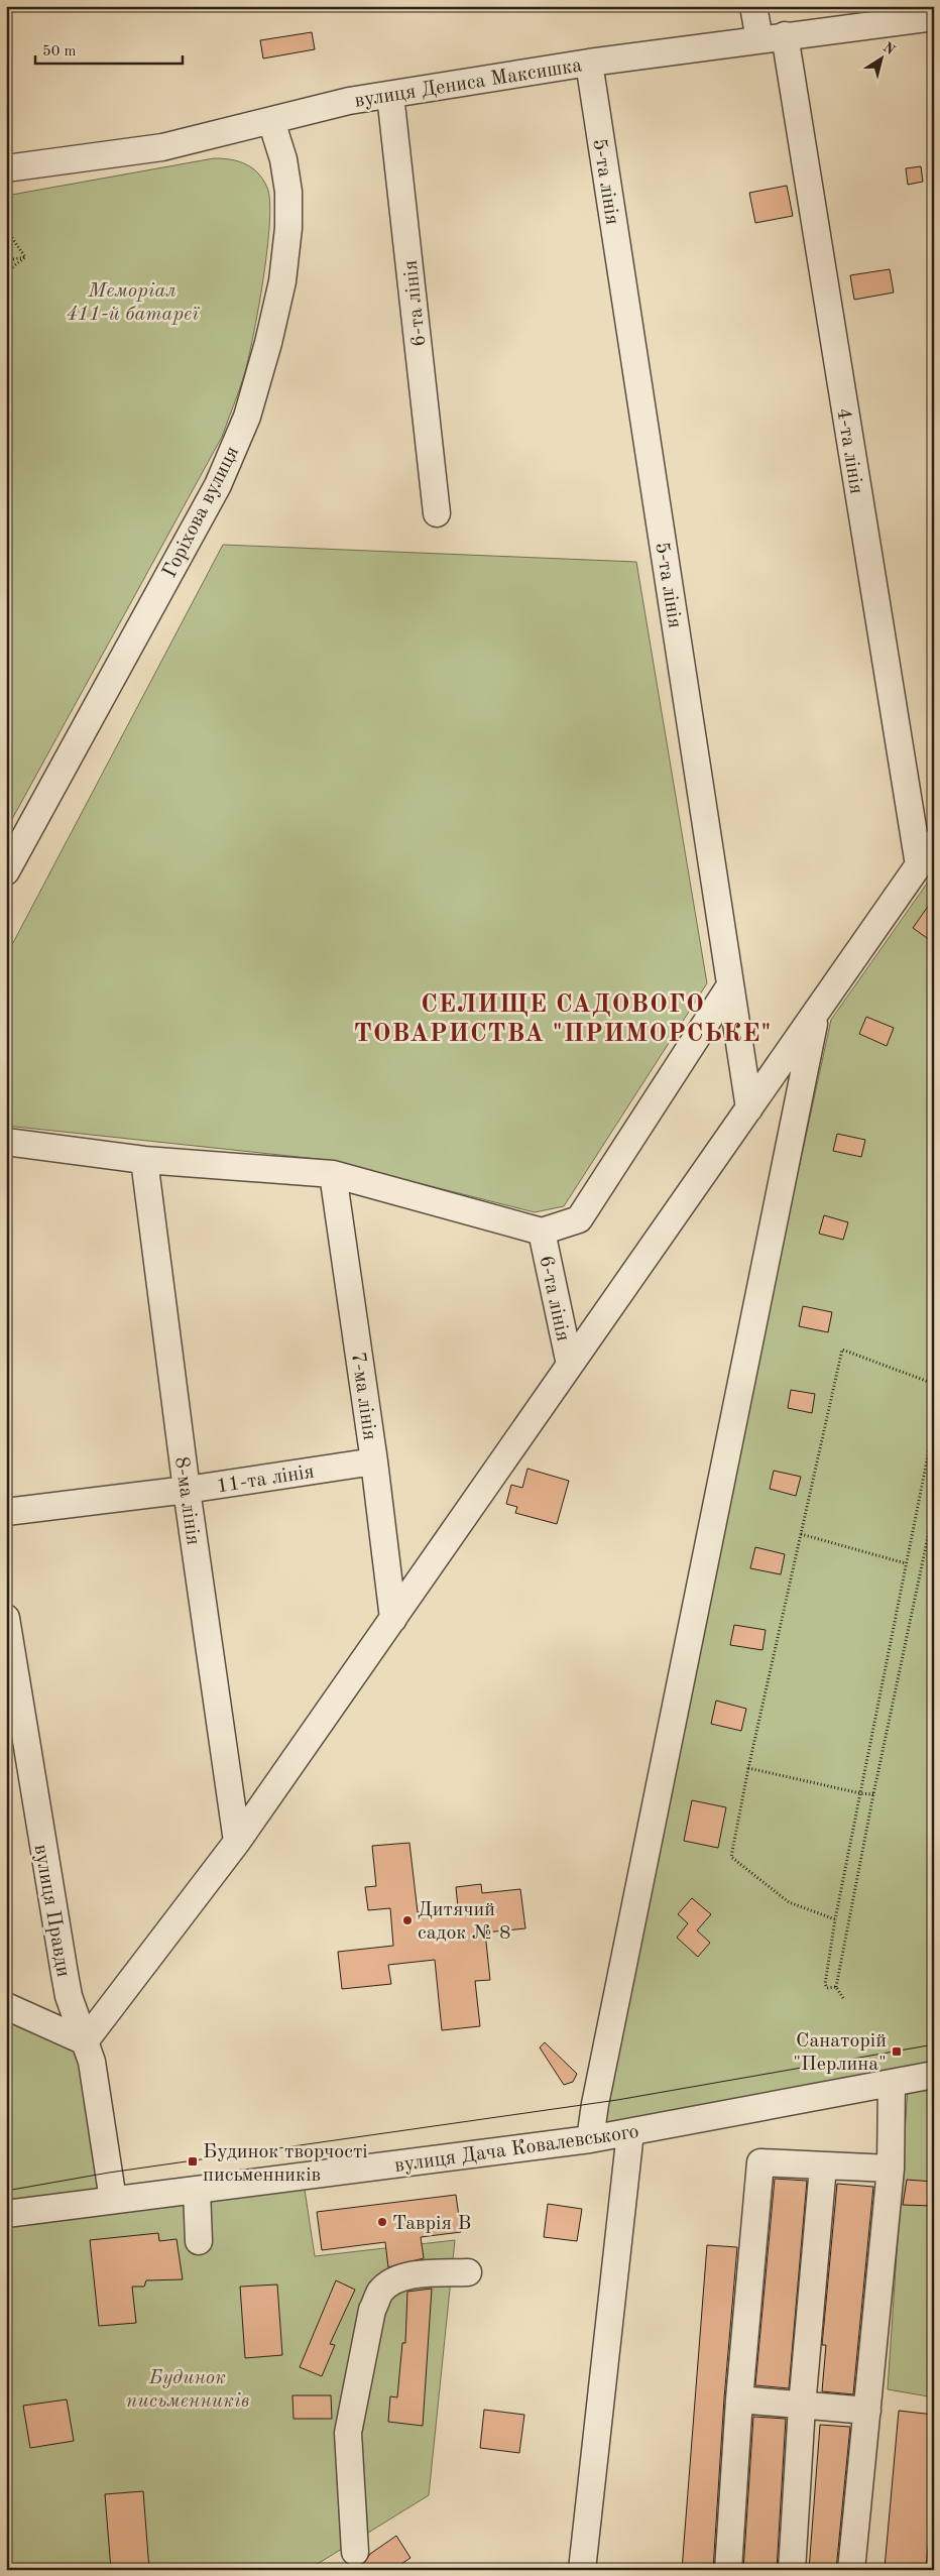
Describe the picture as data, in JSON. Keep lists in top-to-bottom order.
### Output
{
  "streets": {
    "street": [
      "вулиця Дениса Максишка",
      "5-та лінія",
      "6-та лінія",
      "4-та лінія",
      "Горіхова вулиця",
      "7-ма лінія",
      "11-та лінія",
      "8-ма лінія",
      "вулиця Правди",
      "вулиця Дача Ковалевського"
    ]
  },
  "crossings": [
    ["вулиця Дениса Максишка", "5-та лінія"],
    ["вулиця Дениса Максишка", "6-та лінія"],
    ["вулиця Дениса Максишка", "4-та лінія"],
    ["вулиця Дениса Максишка", "Горіхова вулиця"],
    ["7-ма лінія", "11-та лінія"],
    ["11-та лінія", "8-ма лінія"],
    ["вулиця Правди", "вулиця Дача Ковалевського"]
  ],
  "districts": ["СЕЛИЩЕ САДОВОГО ТОВАРИСТВА \"ПРИМОРСЬКЕ\""],
  "parks": ["Меморіал 411-й батареї", "Будинок письменників"],
  "places": {
    "other": ["Дитячий садок № 8", "Таврія В"],
    "transit": ["Санаторій \"Перлина\"", "Будинок творчості письменників"]
  },
  "scale_bar": "50 m",
  "north": "top right"
}
